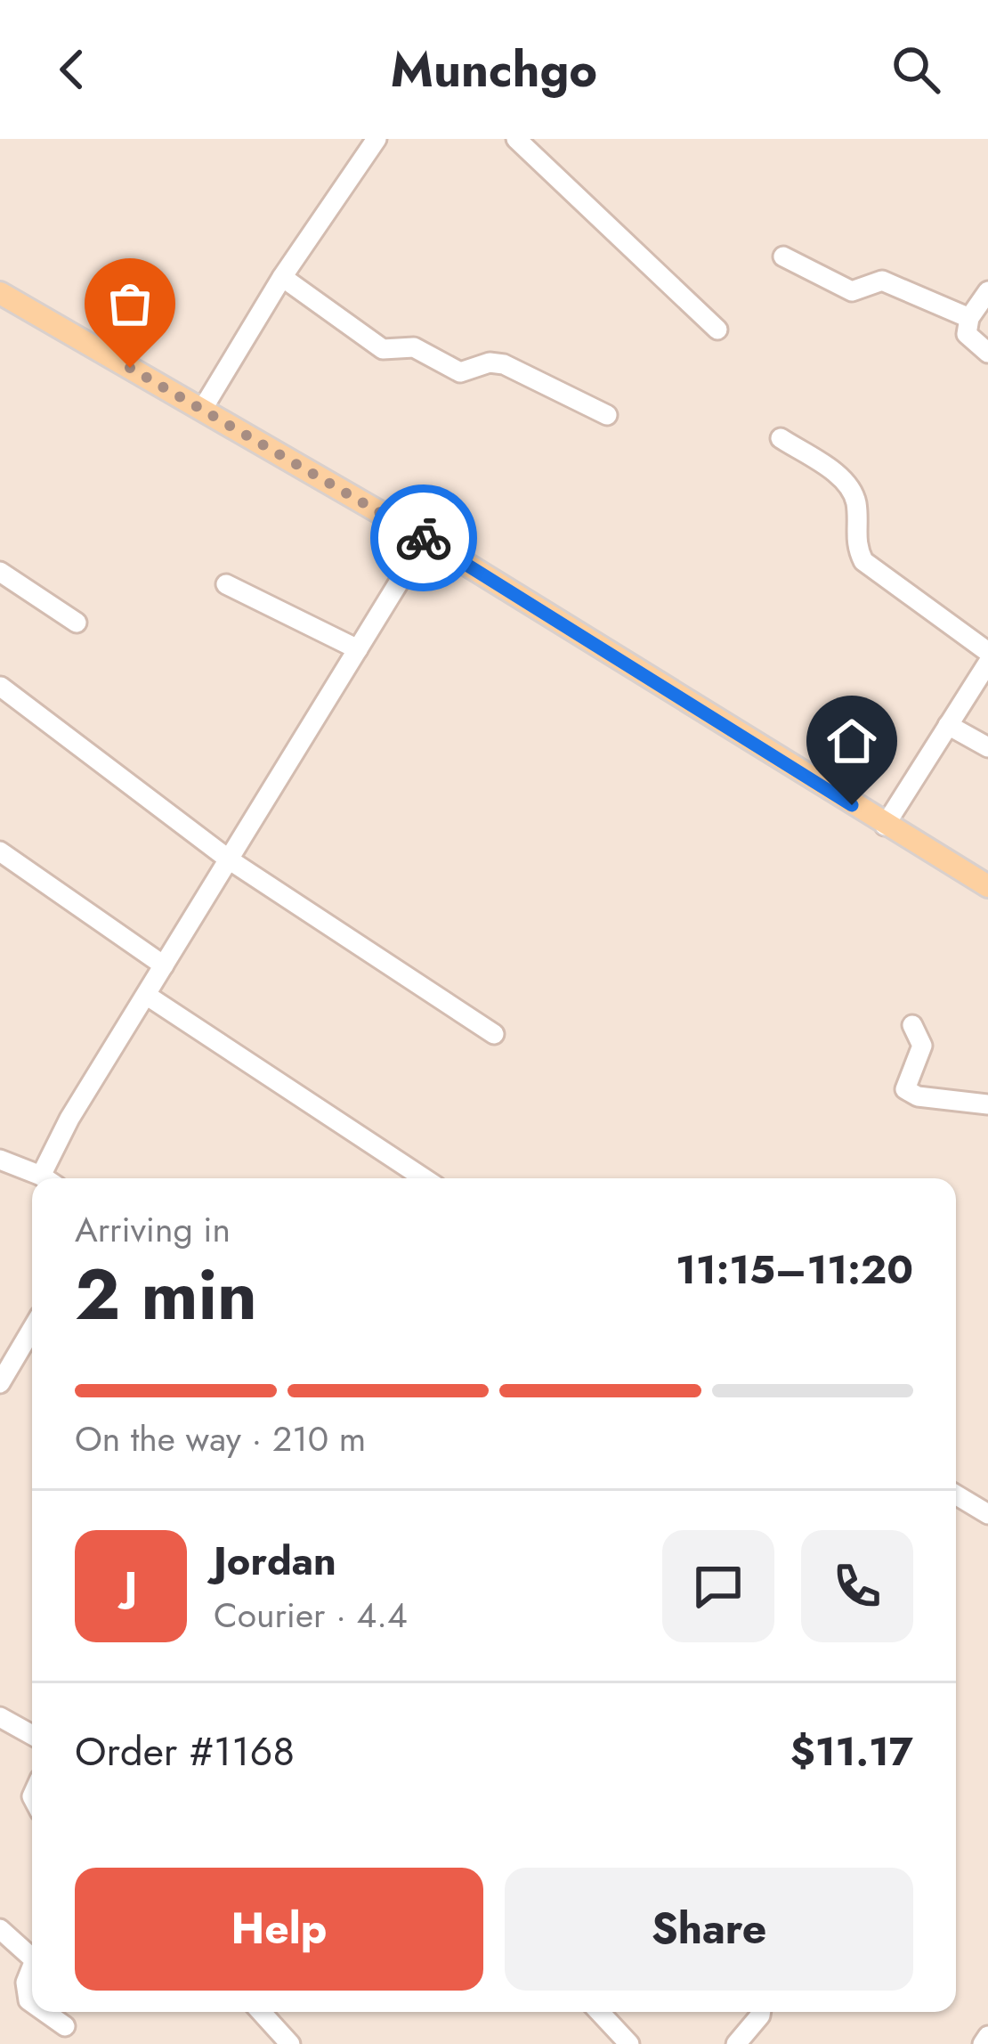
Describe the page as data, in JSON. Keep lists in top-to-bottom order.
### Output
{
  "page": {
    "header": "Munchgo",
    "heading": ["2 min", "Arriving in", "11:15–11:20"],
    "panel": [
      "Jordan",
      "Courier · 4.4",
      "Order #1168",
      "$11.17"
    ],
    "bar": "On the way · 210 m",
    "round": "J",
    "buttons": ["Help", "Share"]
  }
}
